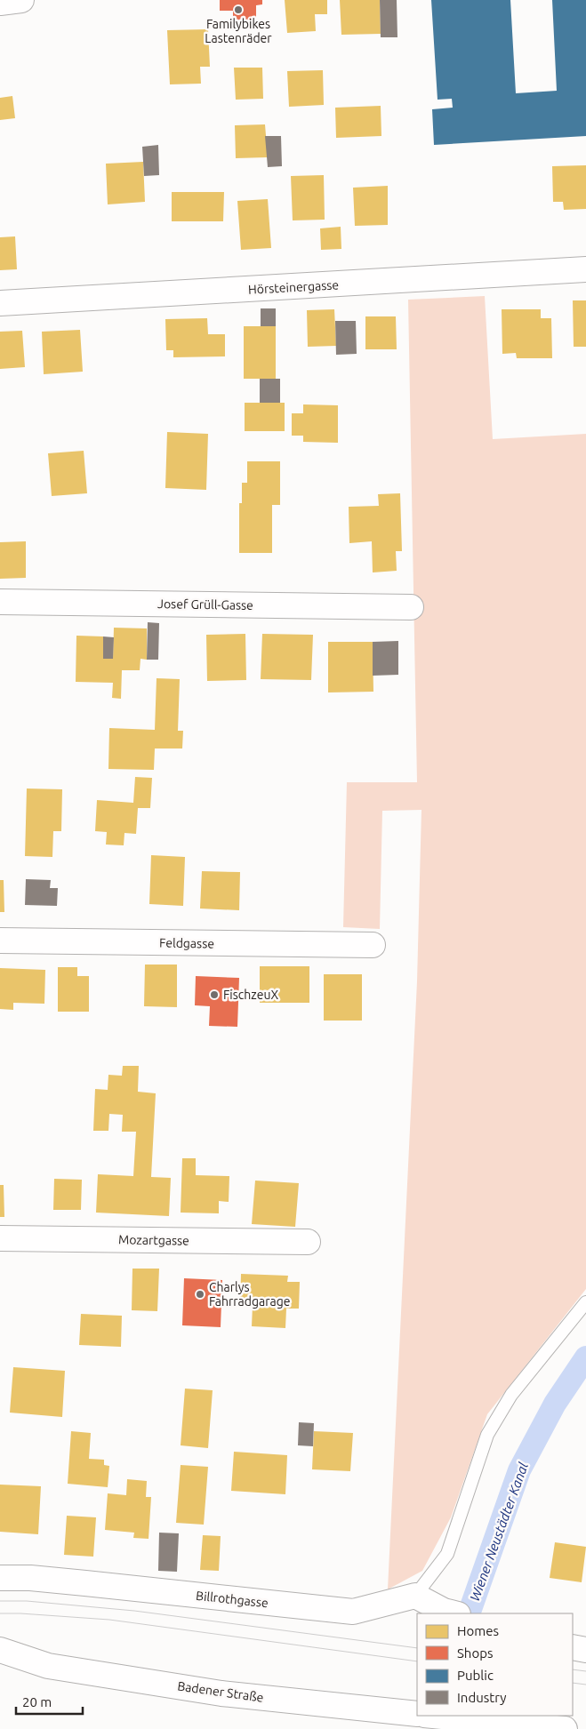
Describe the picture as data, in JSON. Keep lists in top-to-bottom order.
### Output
{
  "streets": {
    "street": [
      "Hörsteinergasse",
      "Josef Grüll-Gasse",
      "Feldgasse",
      "Mozartgasse",
      "Billrothgasse",
      "Badener Straße"
    ]
  },
  "water": ["Wiener Neustädter Kanal"],
  "places": ["Familybikes Lastenräder", "FischzeuX", "Charlys Fahrradgarage"],
  "legend": [
    "Homes",
    "Shops",
    "Public",
    "Industry"
  ],
  "scale_bar": "20 m"
}
